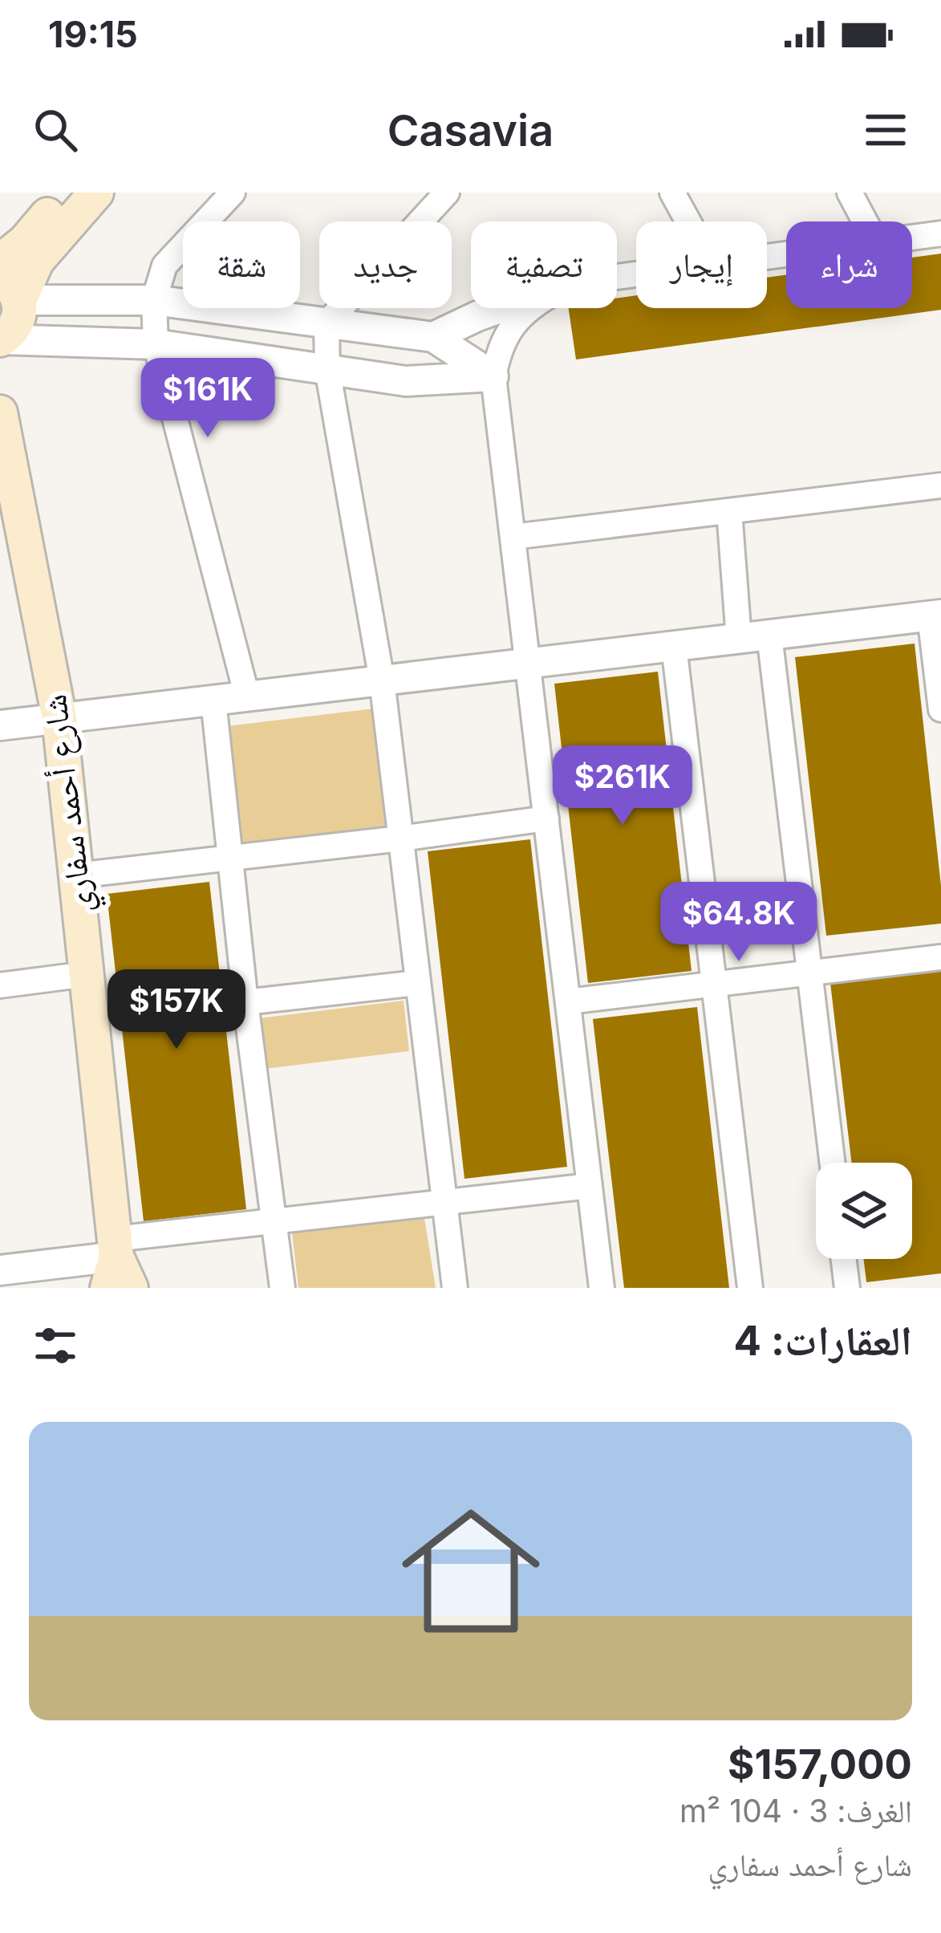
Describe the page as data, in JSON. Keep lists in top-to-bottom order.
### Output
{
  "streets": {
    "main road": ["شارع أحمد سفاري"]
  },
  "page": {
    "status": "19:15",
    "header": "Casavia",
    "chip": [
      "شراء",
      "إيجار",
      "تصفية",
      "جديد",
      "شقة"
    ],
    "price": [
      "$161K",
      "$261K",
      "$64.8K",
      "$157K"
    ],
    "heading": "العقارات: 4",
    "list": [
      {
        "name": "$157,000",
        "note": "الغرف: 3 · 104 m² · شارع أحمد سفاري"
      }
    ]
  }
}
